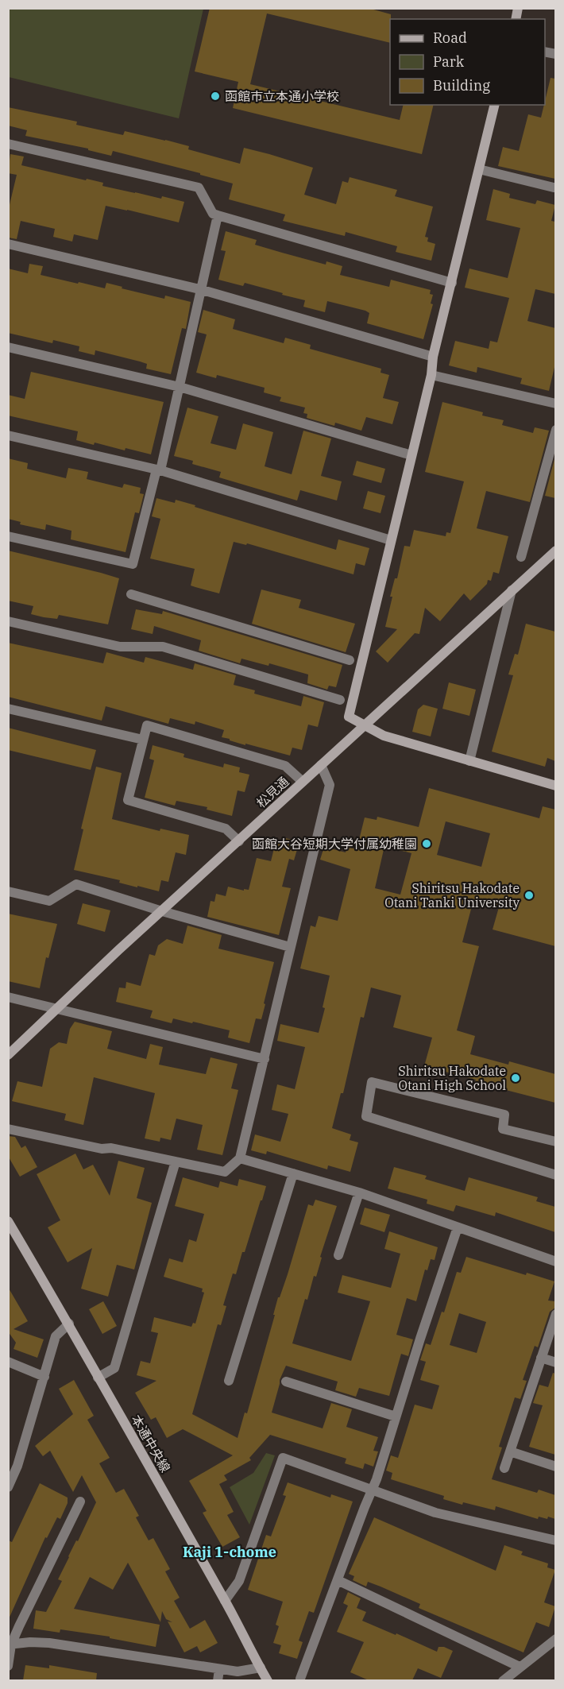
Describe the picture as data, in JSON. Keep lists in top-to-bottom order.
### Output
{
  "streets": {
    "street": ["松見通", "本通中央線"]
  },
  "districts": ["Kaji 1-chome"],
  "places": [
    "函館市立本通小学校",
    "函館大谷短期大学付属幼稚園",
    "Shiritsu Hakodate Otani Tanki University",
    "Shiritsu Hakodate Otani High School"
  ],
  "legend": ["Road", "Park", "Building"]
}
